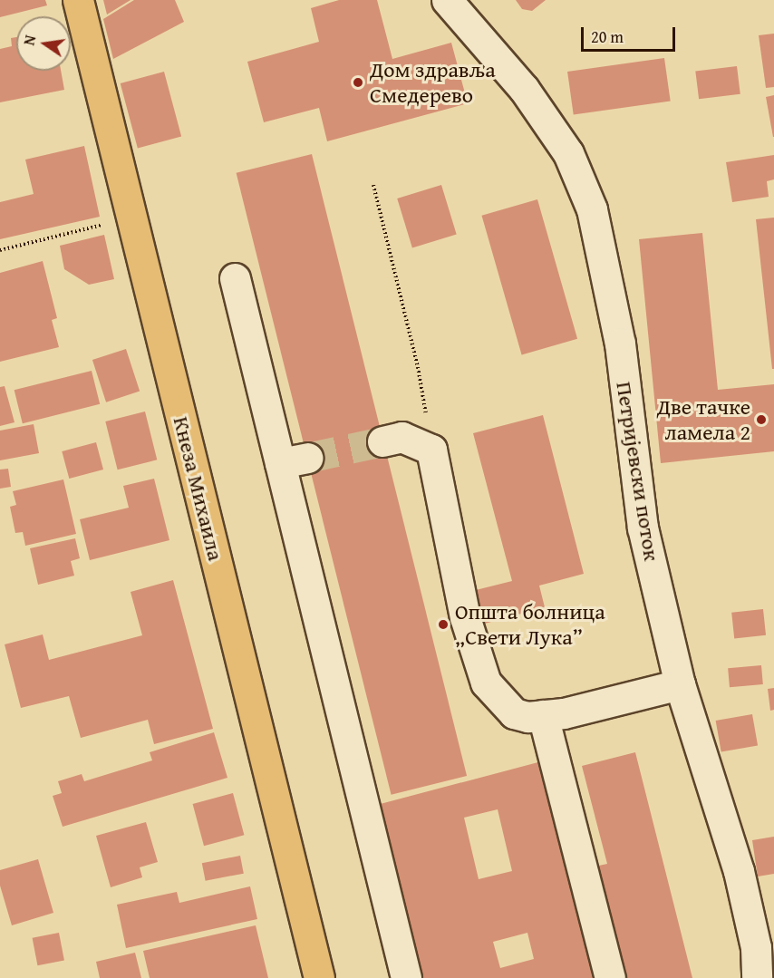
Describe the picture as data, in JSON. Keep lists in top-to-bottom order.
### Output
{
  "streets": {
    "main road": ["Кнеза Михаила"],
    "street": ["Петријевски поток"]
  },
  "places": ["Дом здравља Смедерево", "Две тачке ламела 2", "Општа болница „Свети Лука”"],
  "scale_bar": "20 m",
  "north": "left"
}
